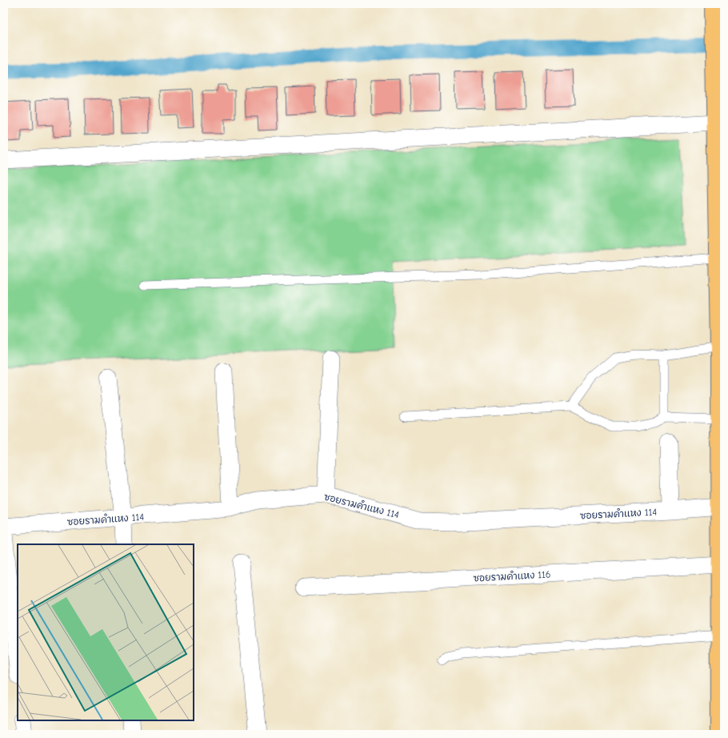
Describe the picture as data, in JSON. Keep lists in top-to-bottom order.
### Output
{
  "streets": {
    "street": ["ซอยรามคำแหง 114", "ซอยรามคำแหง 116"]
  }
}
